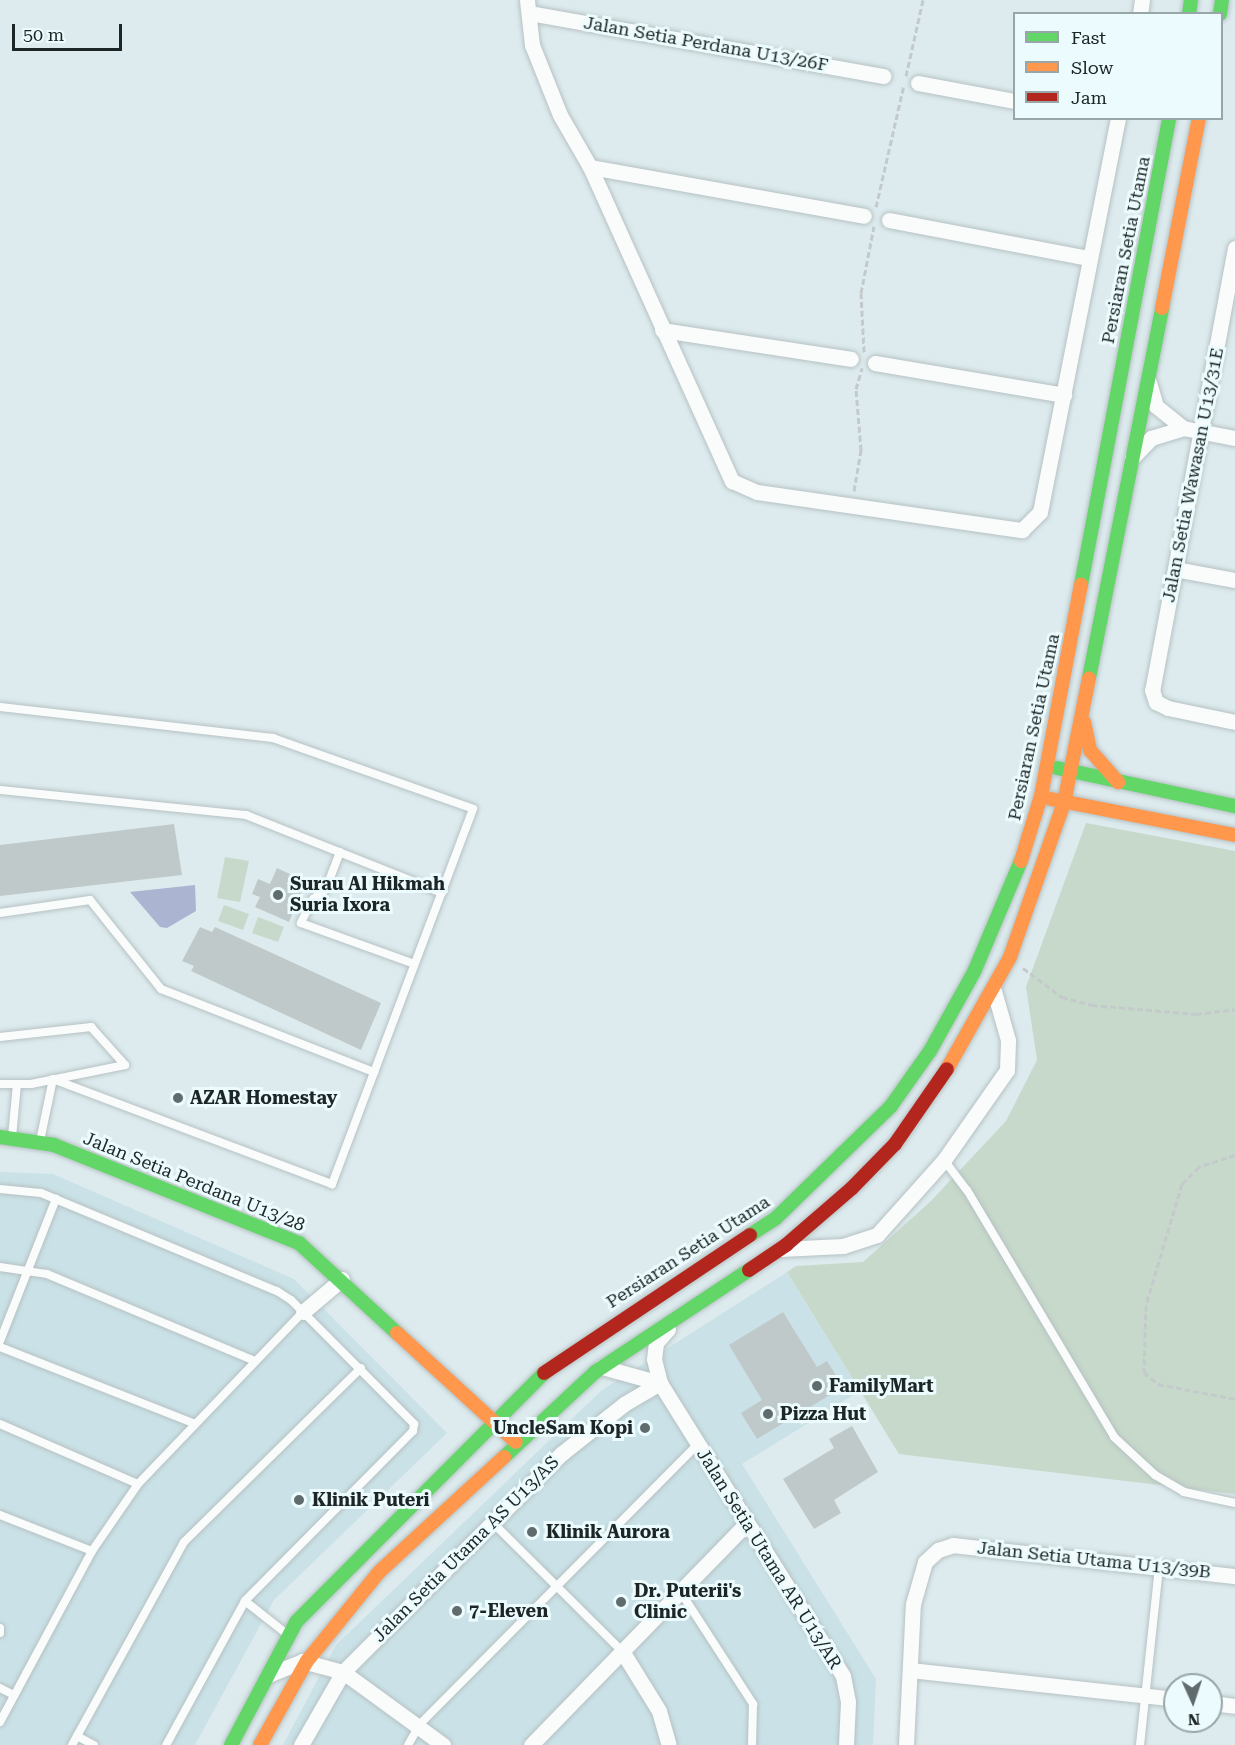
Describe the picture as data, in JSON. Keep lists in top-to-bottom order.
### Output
{
  "streets": {
    "street": [
      "Jalan Setia Perdana U13/26F",
      "Persiaran Setia Utama",
      "Jalan Setia Wawasan U13/31E",
      "Jalan Setia Perdana U13/28",
      "Jalan Setia Utama AS U13/AS",
      "Jalan Setia Utama AR U13/AR",
      "Jalan Setia Utama U13/39B"
    ]
  },
  "crossings": [
    ["Persiaran Setia Utama", "Jalan Setia Perdana U13/28"],
    ["Jalan Setia Utama AS U13/AS", "Jalan Setia Utama AR U13/AR"]
  ],
  "places": [
    "Surau Al Hikmah Suria Ixora",
    "AZAR Homestay",
    "FamilyMart",
    "Pizza Hut",
    "UncleSam Kopi",
    "Klinik Puteri",
    "Klinik Aurora",
    "Dr. Puterii's Clinic",
    "7-Eleven"
  ],
  "legend": ["Fast", "Slow", "Jam"],
  "scale_bar": "50 m",
  "north": "bottom"
}
